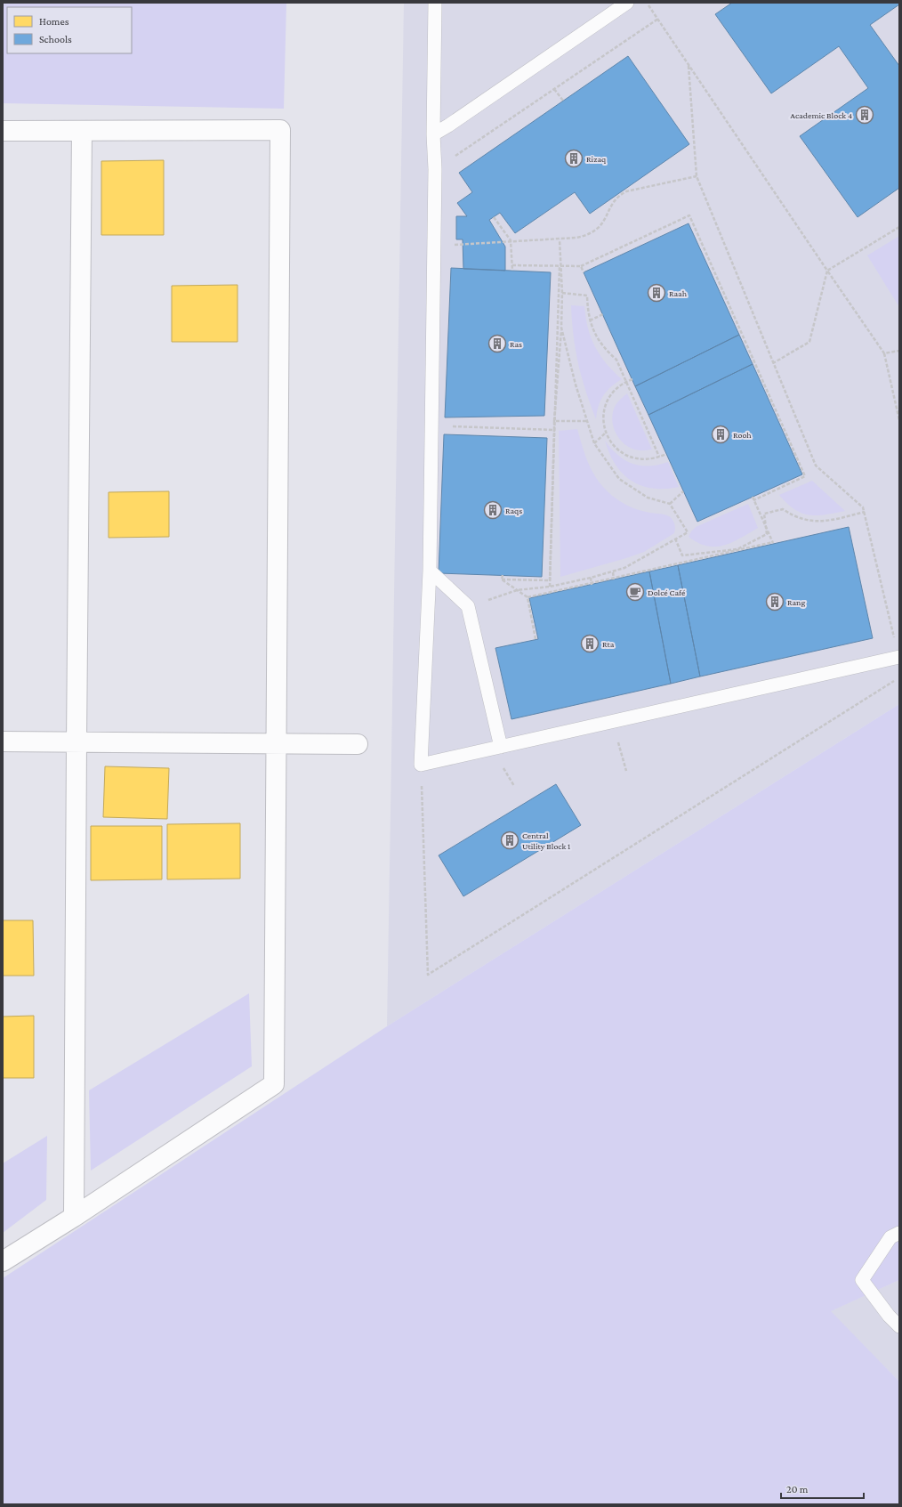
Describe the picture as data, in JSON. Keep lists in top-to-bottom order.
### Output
{
  "places": {
    "building": [
      "Academic Block 4",
      "Rizaq",
      "Raah",
      "Ras",
      "Rooh",
      "Raqs",
      "Rang",
      "Rta",
      "Central Utility Block 1"
    ],
    "cafe": ["Dolcé Café"]
  },
  "legend": ["Homes", "Schools"],
  "scale_bar": "20 m"
}
